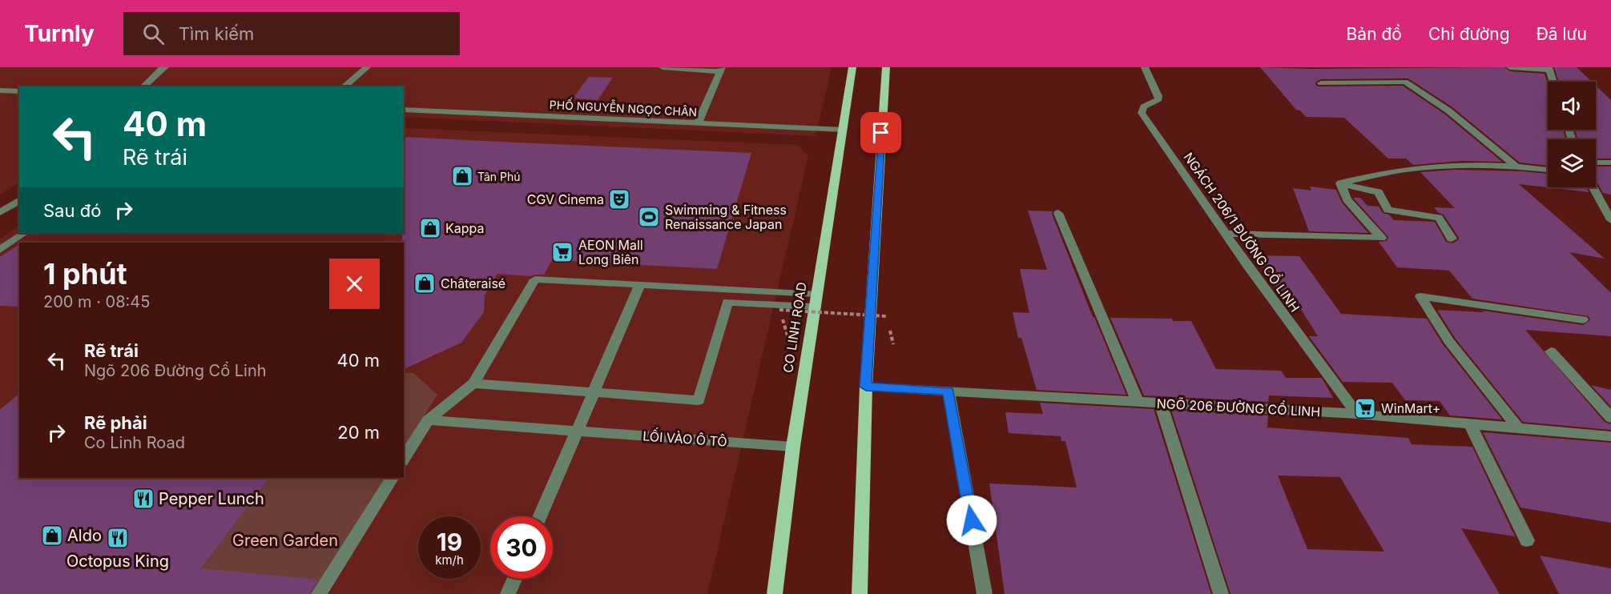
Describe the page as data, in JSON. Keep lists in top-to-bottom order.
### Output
{
  "streets": {
    "main road": ["CO LINH ROAD"],
    "street": [
      "PHỐ NGUYỄN NGỌC CHÂN",
      "NGÁCH 206/1 ĐƯỜNG CỔ LINH",
      "NGÕ 206 ĐƯỜNG CỔ LINH",
      "LỐI VÀO Ô TÔ"
    ]
  },
  "crossings": [
    ["PHỐ NGUYỄN NGỌC CHÂN", "CO LINH ROAD"],
    ["NGÁCH 206/1 ĐƯỜNG CỔ LINH", "NGÕ 206 ĐƯỜNG CỔ LINH"],
    ["CO LINH ROAD", "LỐI VÀO Ô TÔ"]
  ],
  "parks": ["Green Garden"],
  "places": {
    "shop": [
      "Tân Phú",
      "Kappa",
      "Châteraisé",
      "Aldo"
    ],
    "theatre": ["CGV Cinema"],
    "sports": ["Swimming & Fitness Renaissance Japan"],
    "supermarket": ["AEON Mall Long Biên", "WinMart+"],
    "restaurant": ["Pepper Lunch", "Octopus King"]
  },
  "page": {
    "header": "Turnly",
    "search": "Tìm kiếm",
    "nav": ["Bản đồ", "Chỉ đường", "Đã lưu"],
    "turn": ["40 m", "Rẽ trái"],
    "then": "Sau đó",
    "heading": ["1 phút", "200 m · 08:45"],
    "list": [
      {
        "name": "Rẽ trái",
        "note": "Ngõ 206 Đường Cổ Linh",
        "value": "40 m"
      },
      {
        "name": "Rẽ phải",
        "note": "Co Linh Road",
        "value": "20 m"
      }
    ],
    "speed": "19 km/h",
    "limit": "30"
  }
}
